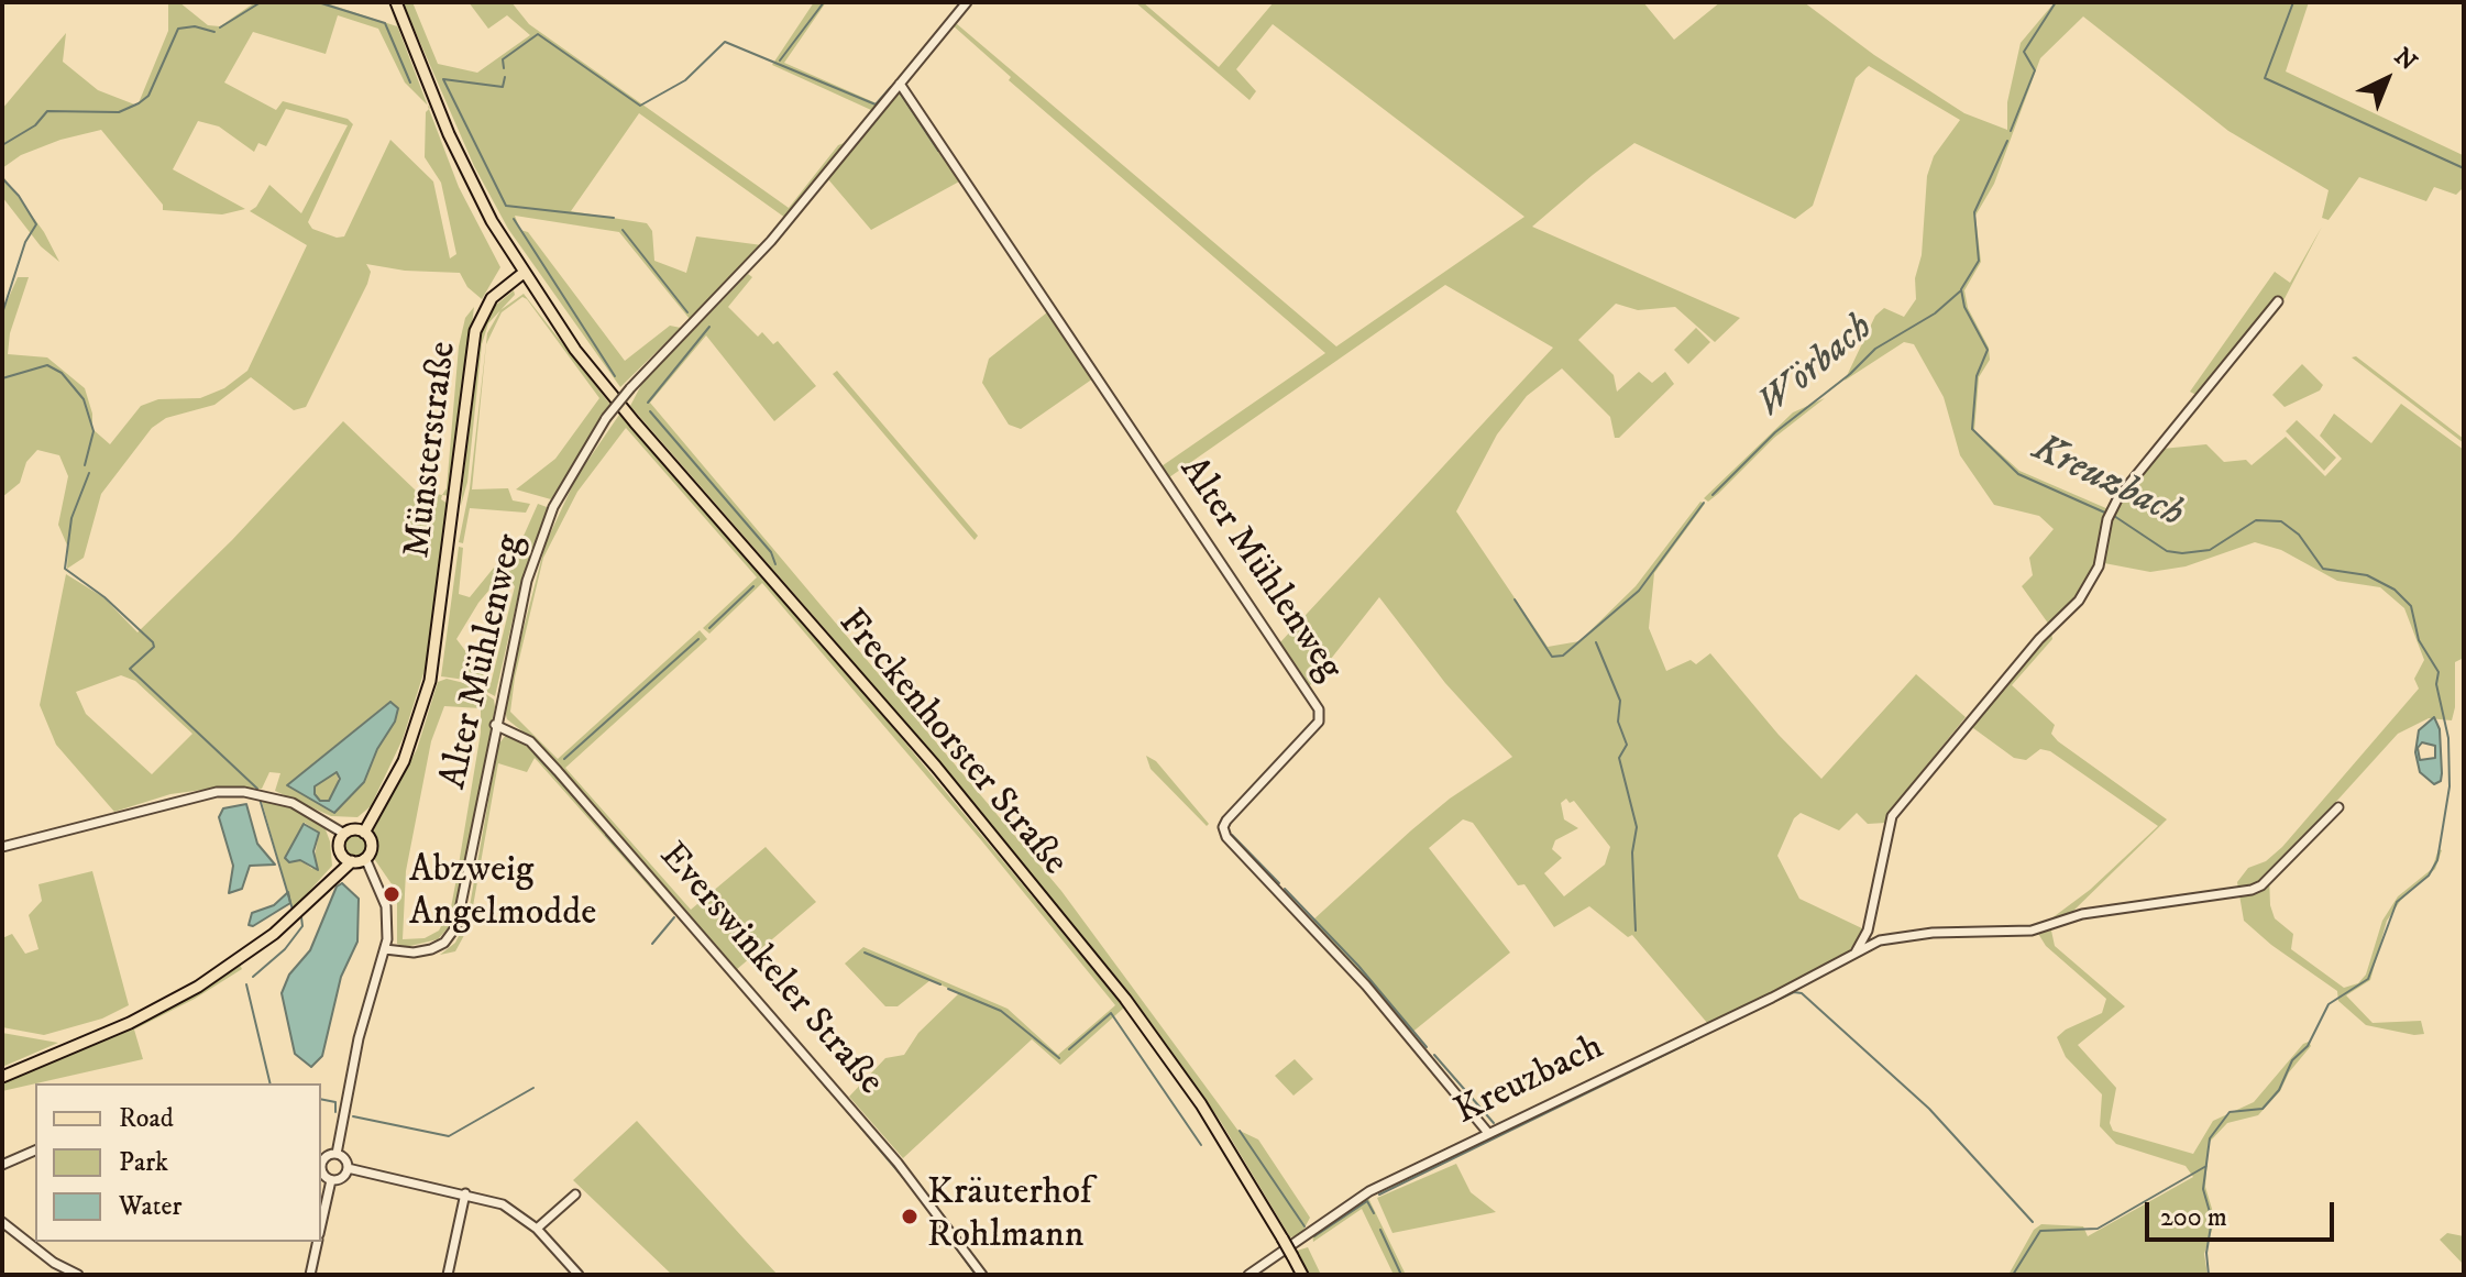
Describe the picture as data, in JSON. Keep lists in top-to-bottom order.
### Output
{
  "streets": {
    "main road": ["Münsterstraße", "Freckenhorster Straße"],
    "street": ["Alter Mühlenweg", "Everswinkeler Straße", "Kreuzbach"]
  },
  "crossings": [
    ["Münsterstraße", "Freckenhorster Straße"],
    ["Alter Mühlenweg", "Everswinkeler Straße"],
    ["Alter Mühlenweg", "Kreuzbach"]
  ],
  "water": ["Wörbach", "Kreuzbach"],
  "places": ["Abzweig Angelmodde", "Kräuterhof Rohlmann"],
  "legend": ["Road", "Park", "Water"],
  "scale_bar": "200 m",
  "north": "top right"
}
